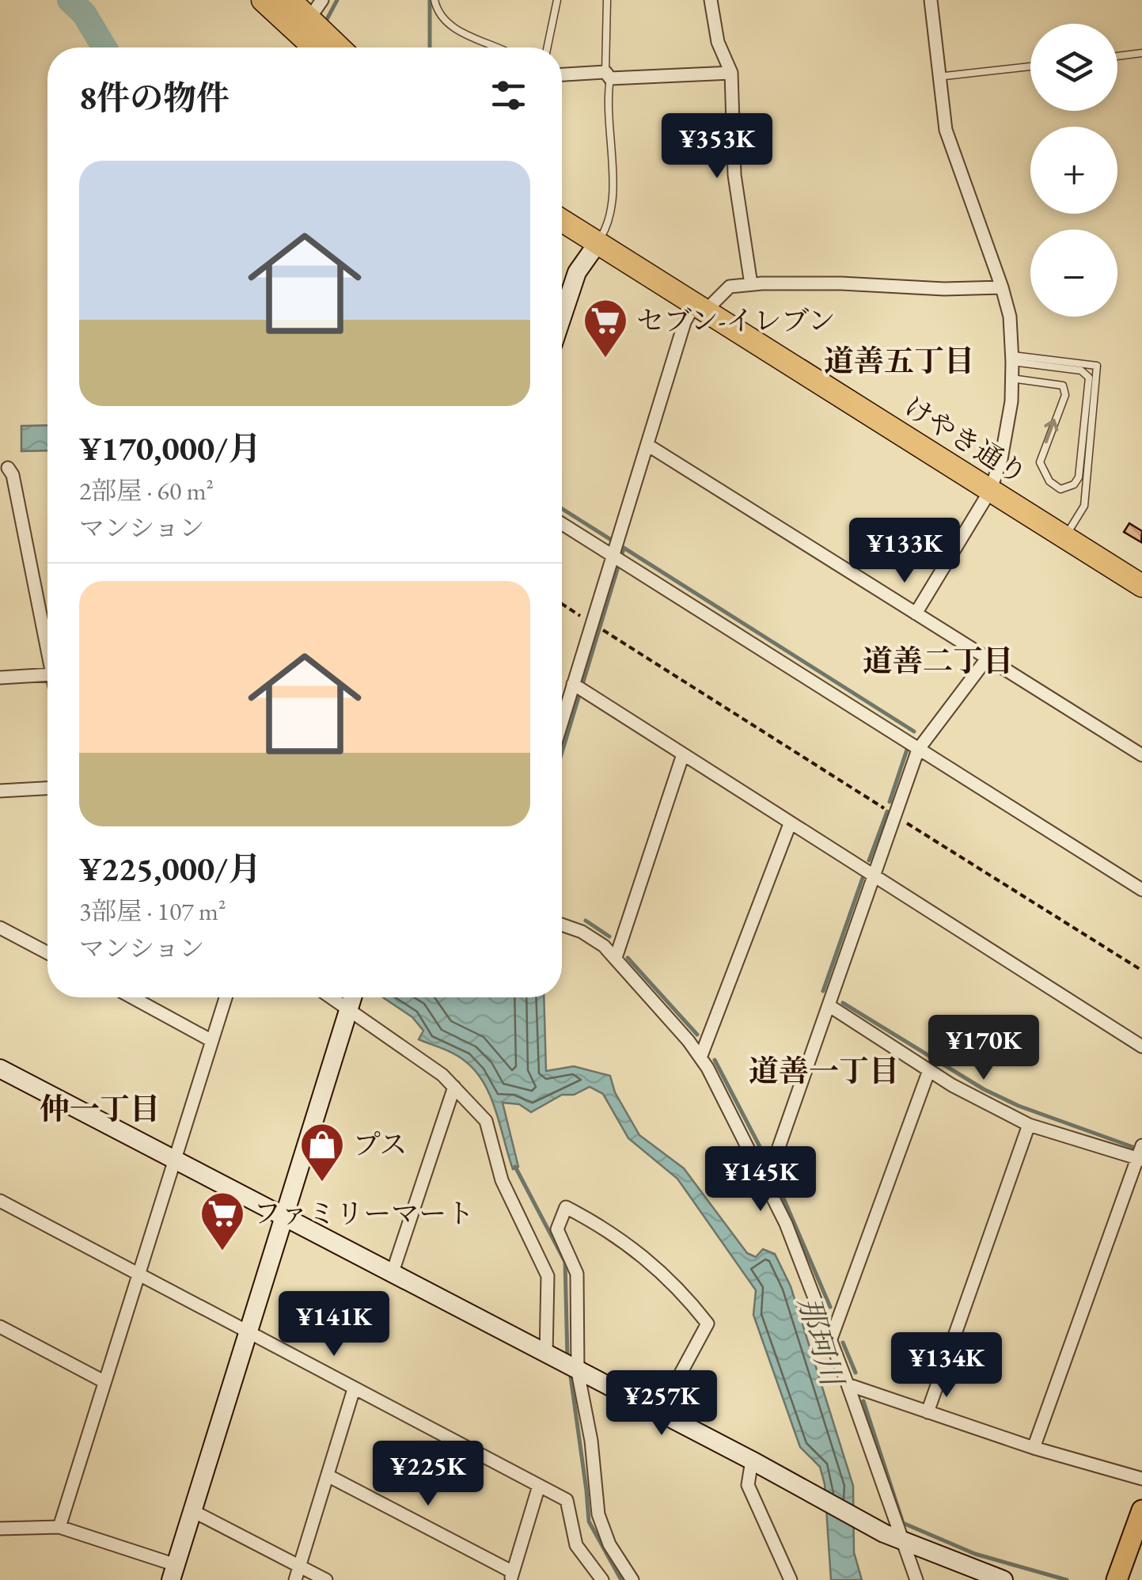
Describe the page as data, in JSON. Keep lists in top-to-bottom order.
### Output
{
  "streets": {
    "highway": ["けやき通り"]
  },
  "districts": [
    "道善五丁目",
    "道善二丁目",
    "道善一丁目",
    "仲一丁目"
  ],
  "water": ["那珂川"],
  "places": {
    "supermarket": ["セブン-イレブン", "ファミリーマート"],
    "shop": ["プス"]
  },
  "page": {
    "map_buttons": ["+", "−"],
    "heading": "8件の物件",
    "price": [
      "¥353K",
      "¥133K",
      "¥170K",
      "¥145K",
      "¥141K",
      "¥134K",
      "¥257K",
      "¥225K"
    ],
    "list": [
      {
        "name": "¥170,000/月",
        "note": "2部屋 · 60 m² · マンション"
      },
      {
        "name": "¥225,000/月",
        "note": "3部屋 · 107 m² · マンション"
      }
    ]
  }
}
